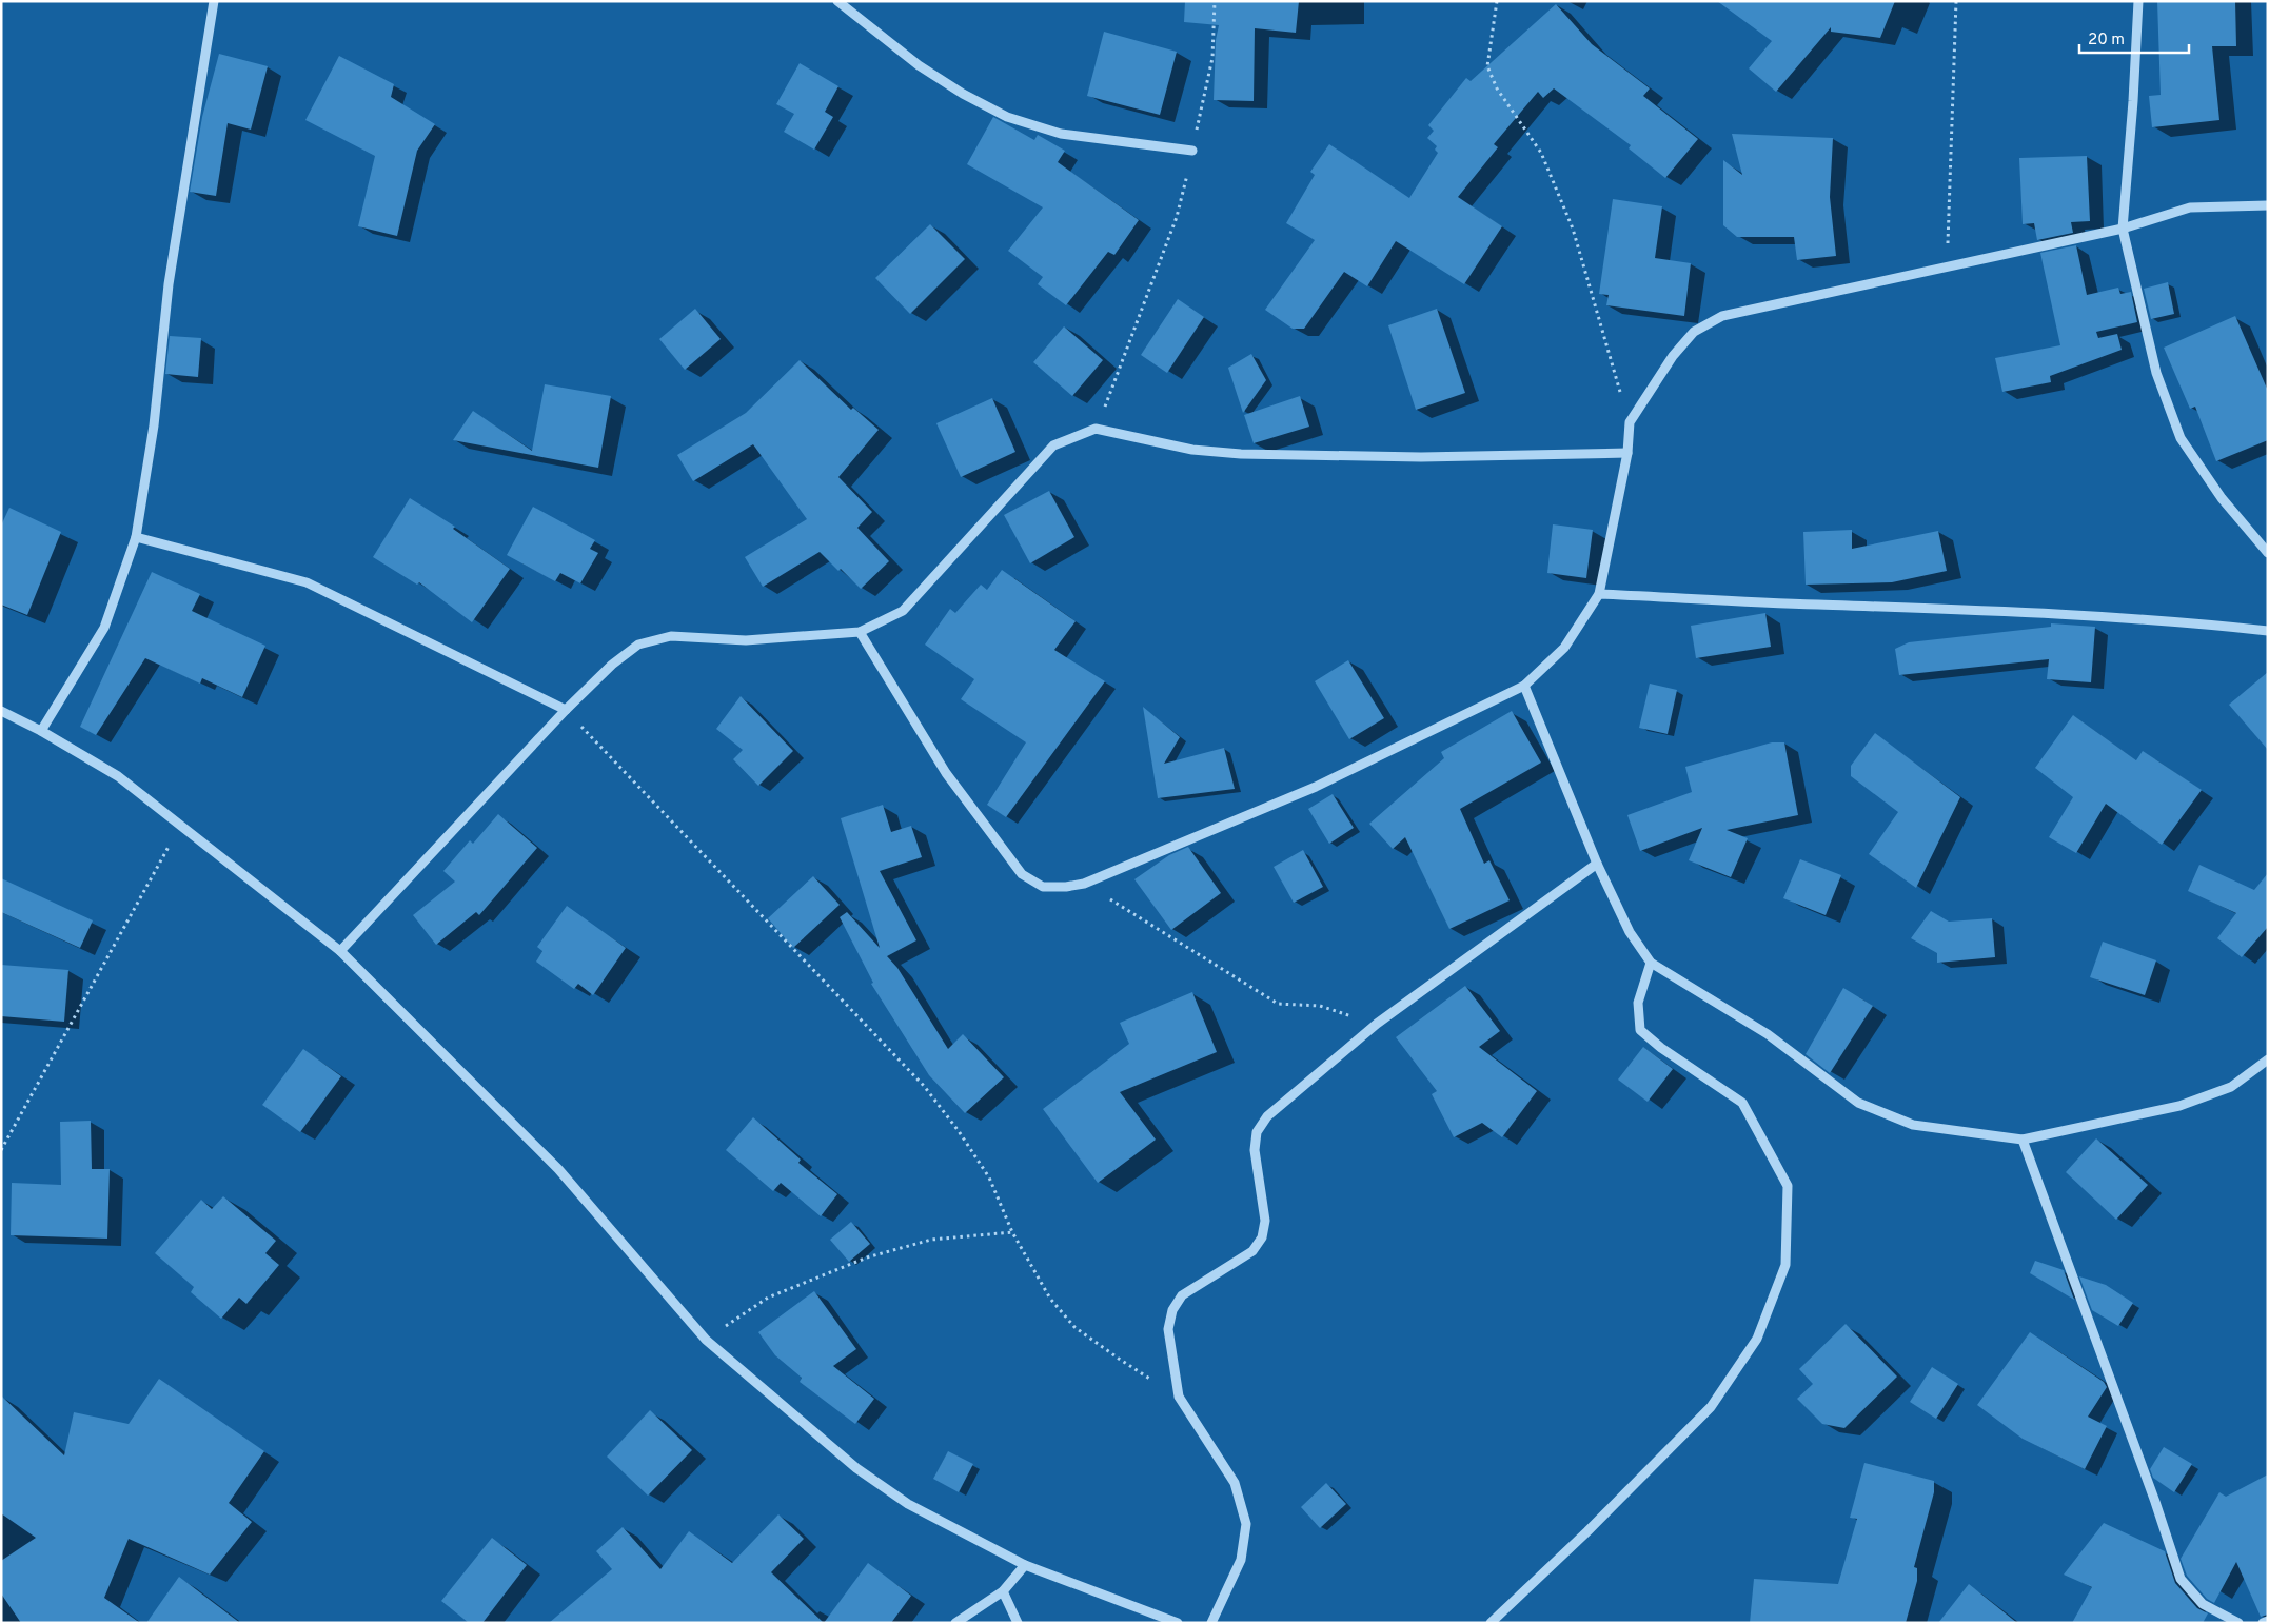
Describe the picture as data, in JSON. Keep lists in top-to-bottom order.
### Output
{
  "scale_bar": "20 m"
}
